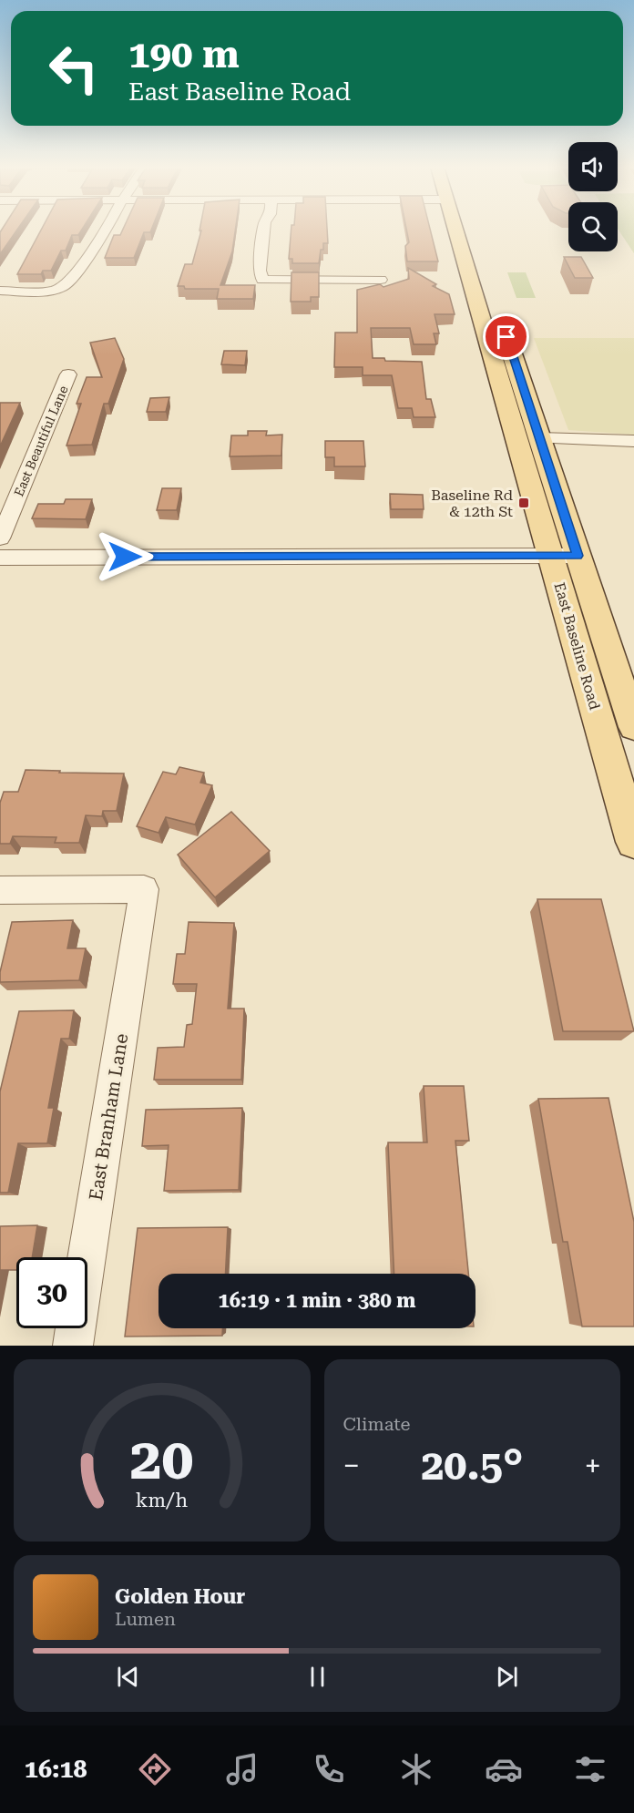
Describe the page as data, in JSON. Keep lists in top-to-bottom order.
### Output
{
  "streets": {
    "main road": ["East Baseline Road"],
    "street": ["East Beautiful Lane", "East Branham Lane"]
  },
  "places": {
    "transit": ["Baseline Rd & 12th St"]
  },
  "page": {
    "turn": ["190 m", "East Baseline Road"],
    "limit": "30",
    "trip": "16:19 · 1 min · 380 m",
    "tile": "Climate",
    "heat": ["−", "20.5°", "+"],
    "song": ["Golden Hour", "Lumen"],
    "tabs": "16:18",
    "gauge": ["20", "km/h"]
  }
}
